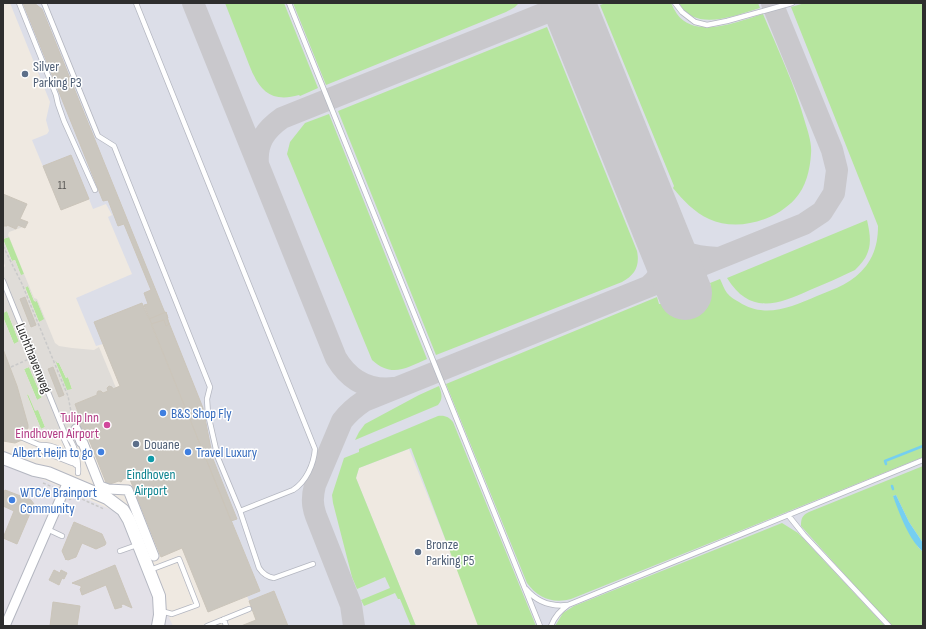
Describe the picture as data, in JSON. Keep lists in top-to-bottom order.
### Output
{
  "streets": {
    "lane": ["Luchthavenweg"]
  },
  "places": [
    "Silver Parking P3",
    "B&S Shop Fly",
    "Tulip Inn Eindhoven Airport",
    "Douane",
    "Albert Heijn to go",
    "Travel Luxury",
    "Eindhoven Airport",
    "WTC/e Brainport Community",
    "Bronze Parking P5"
  ],
  "house_numbers": ["11"]
}
